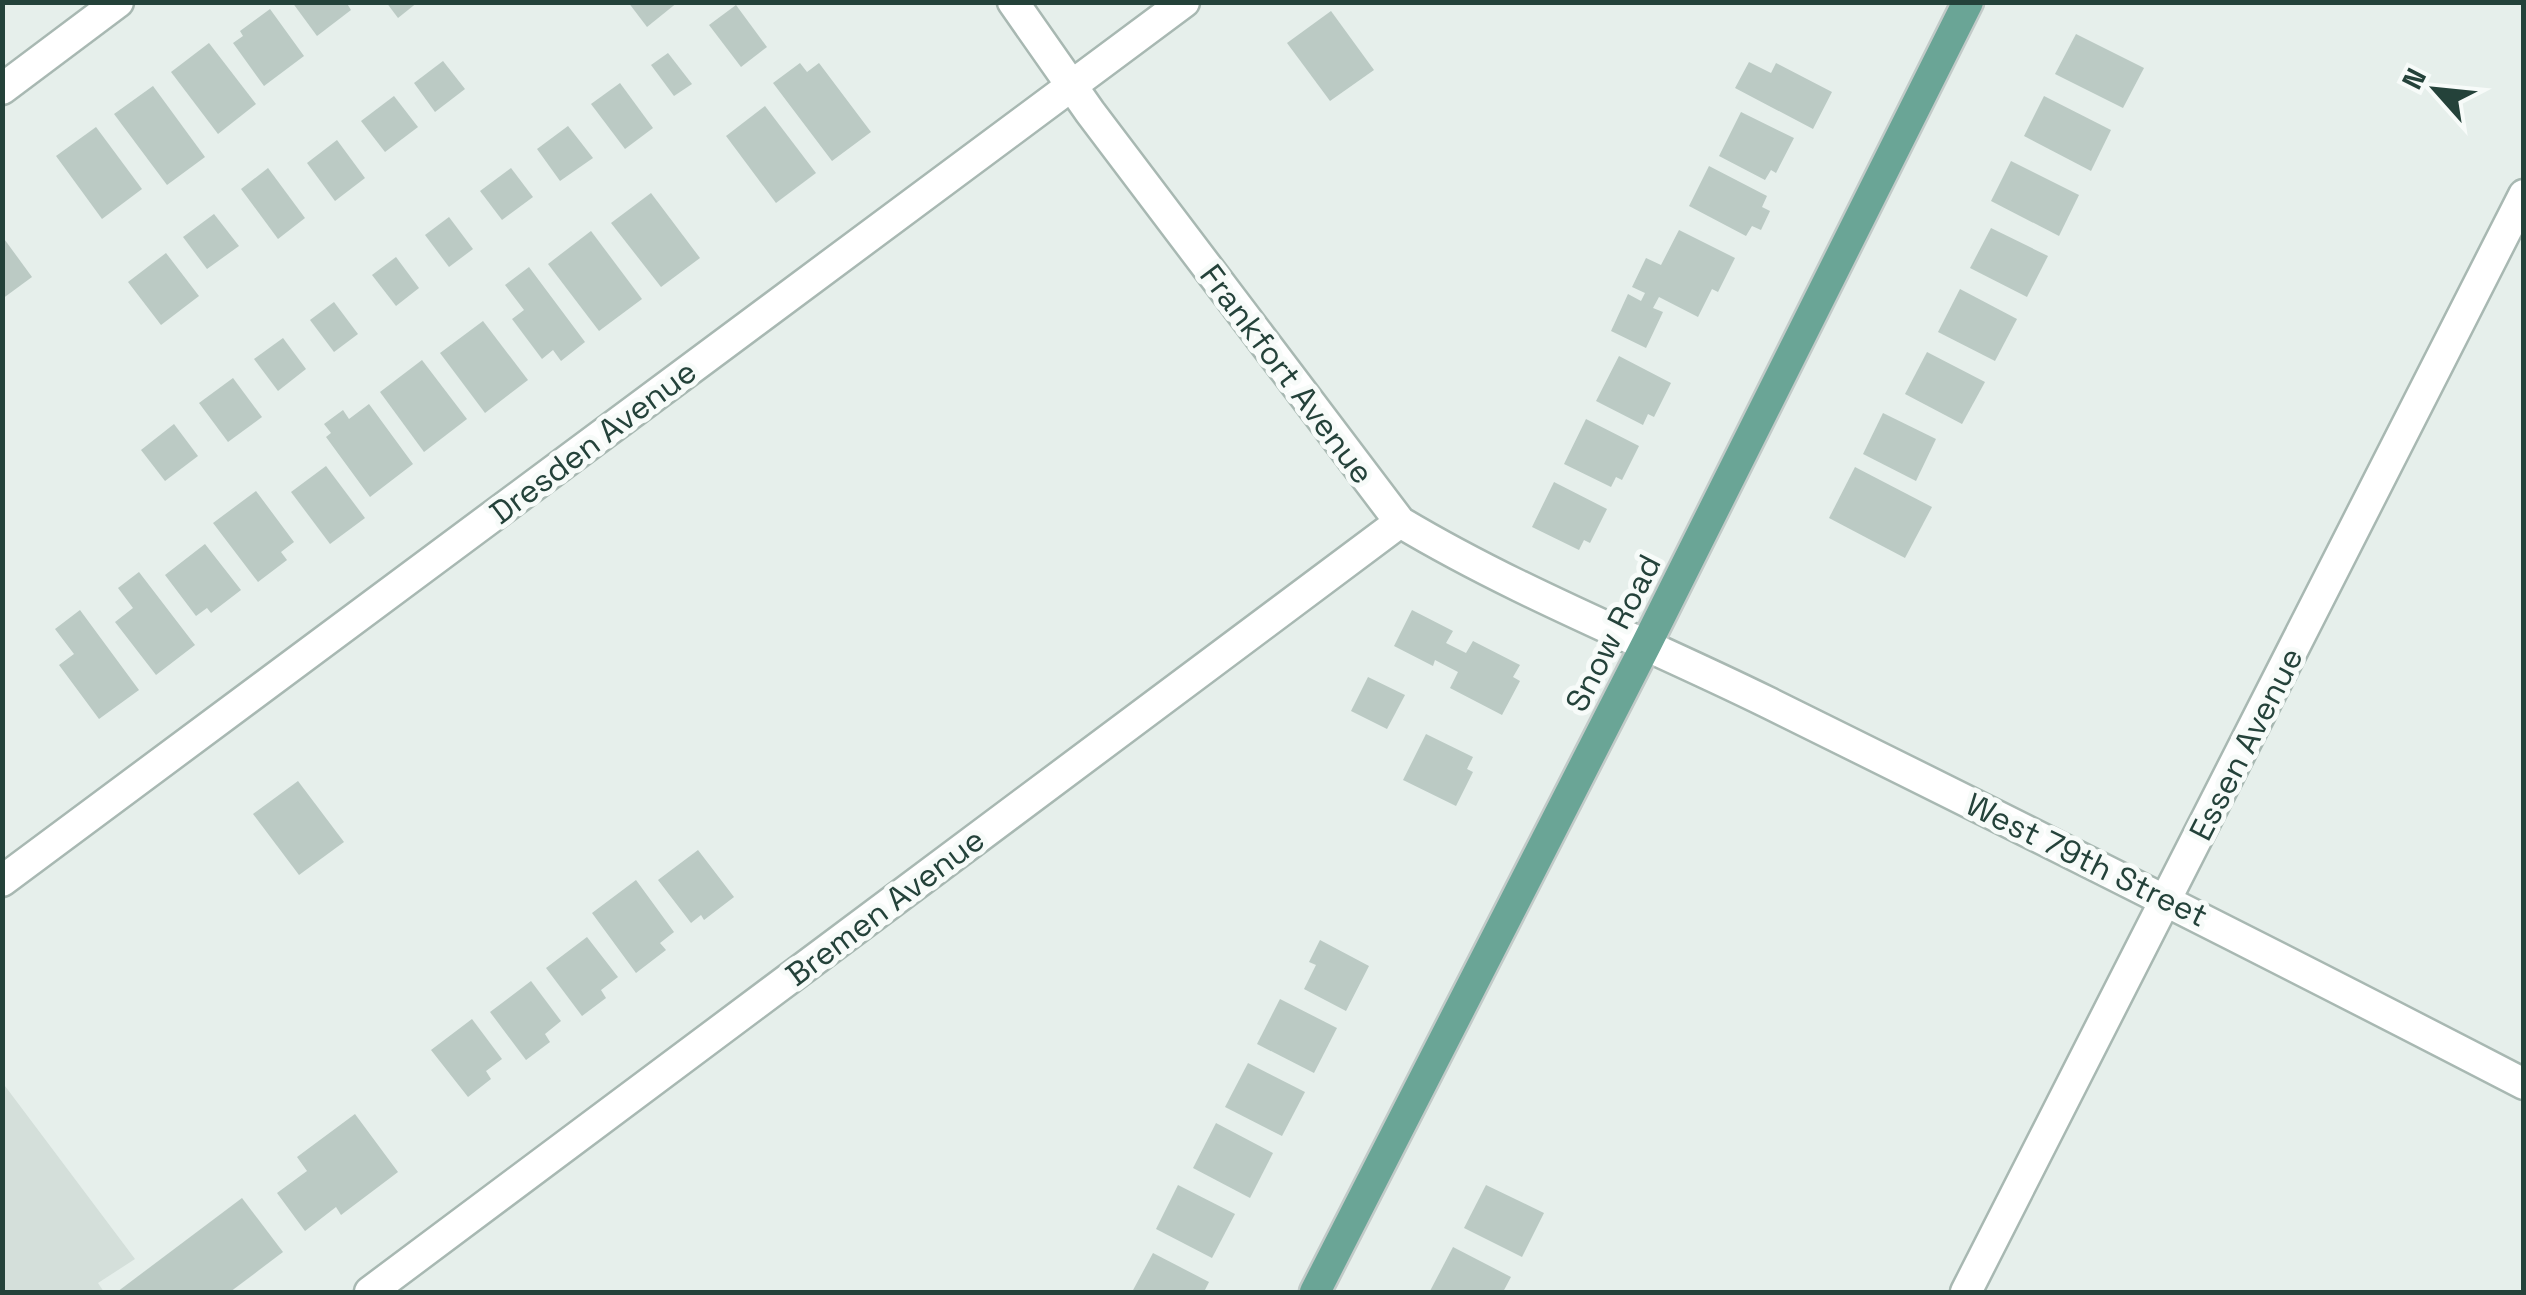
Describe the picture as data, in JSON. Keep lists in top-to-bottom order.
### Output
{
  "streets": {
    "main road": ["Snow Road"],
    "street": [
      "Frankfort Avenue",
      "Dresden Avenue",
      "Essen Avenue",
      "West 79th Street",
      "Bremen Avenue"
    ]
  },
  "crossings": [
    ["Frankfort Avenue", "Dresden Avenue"],
    ["Frankfort Avenue", "Snow Road"],
    ["Frankfort Avenue", "West 79th Street"],
    ["Frankfort Avenue", "Bremen Avenue"],
    ["Snow Road", "West 79th Street"],
    ["Essen Avenue", "West 79th Street"]
  ],
  "north": "top left"
}
